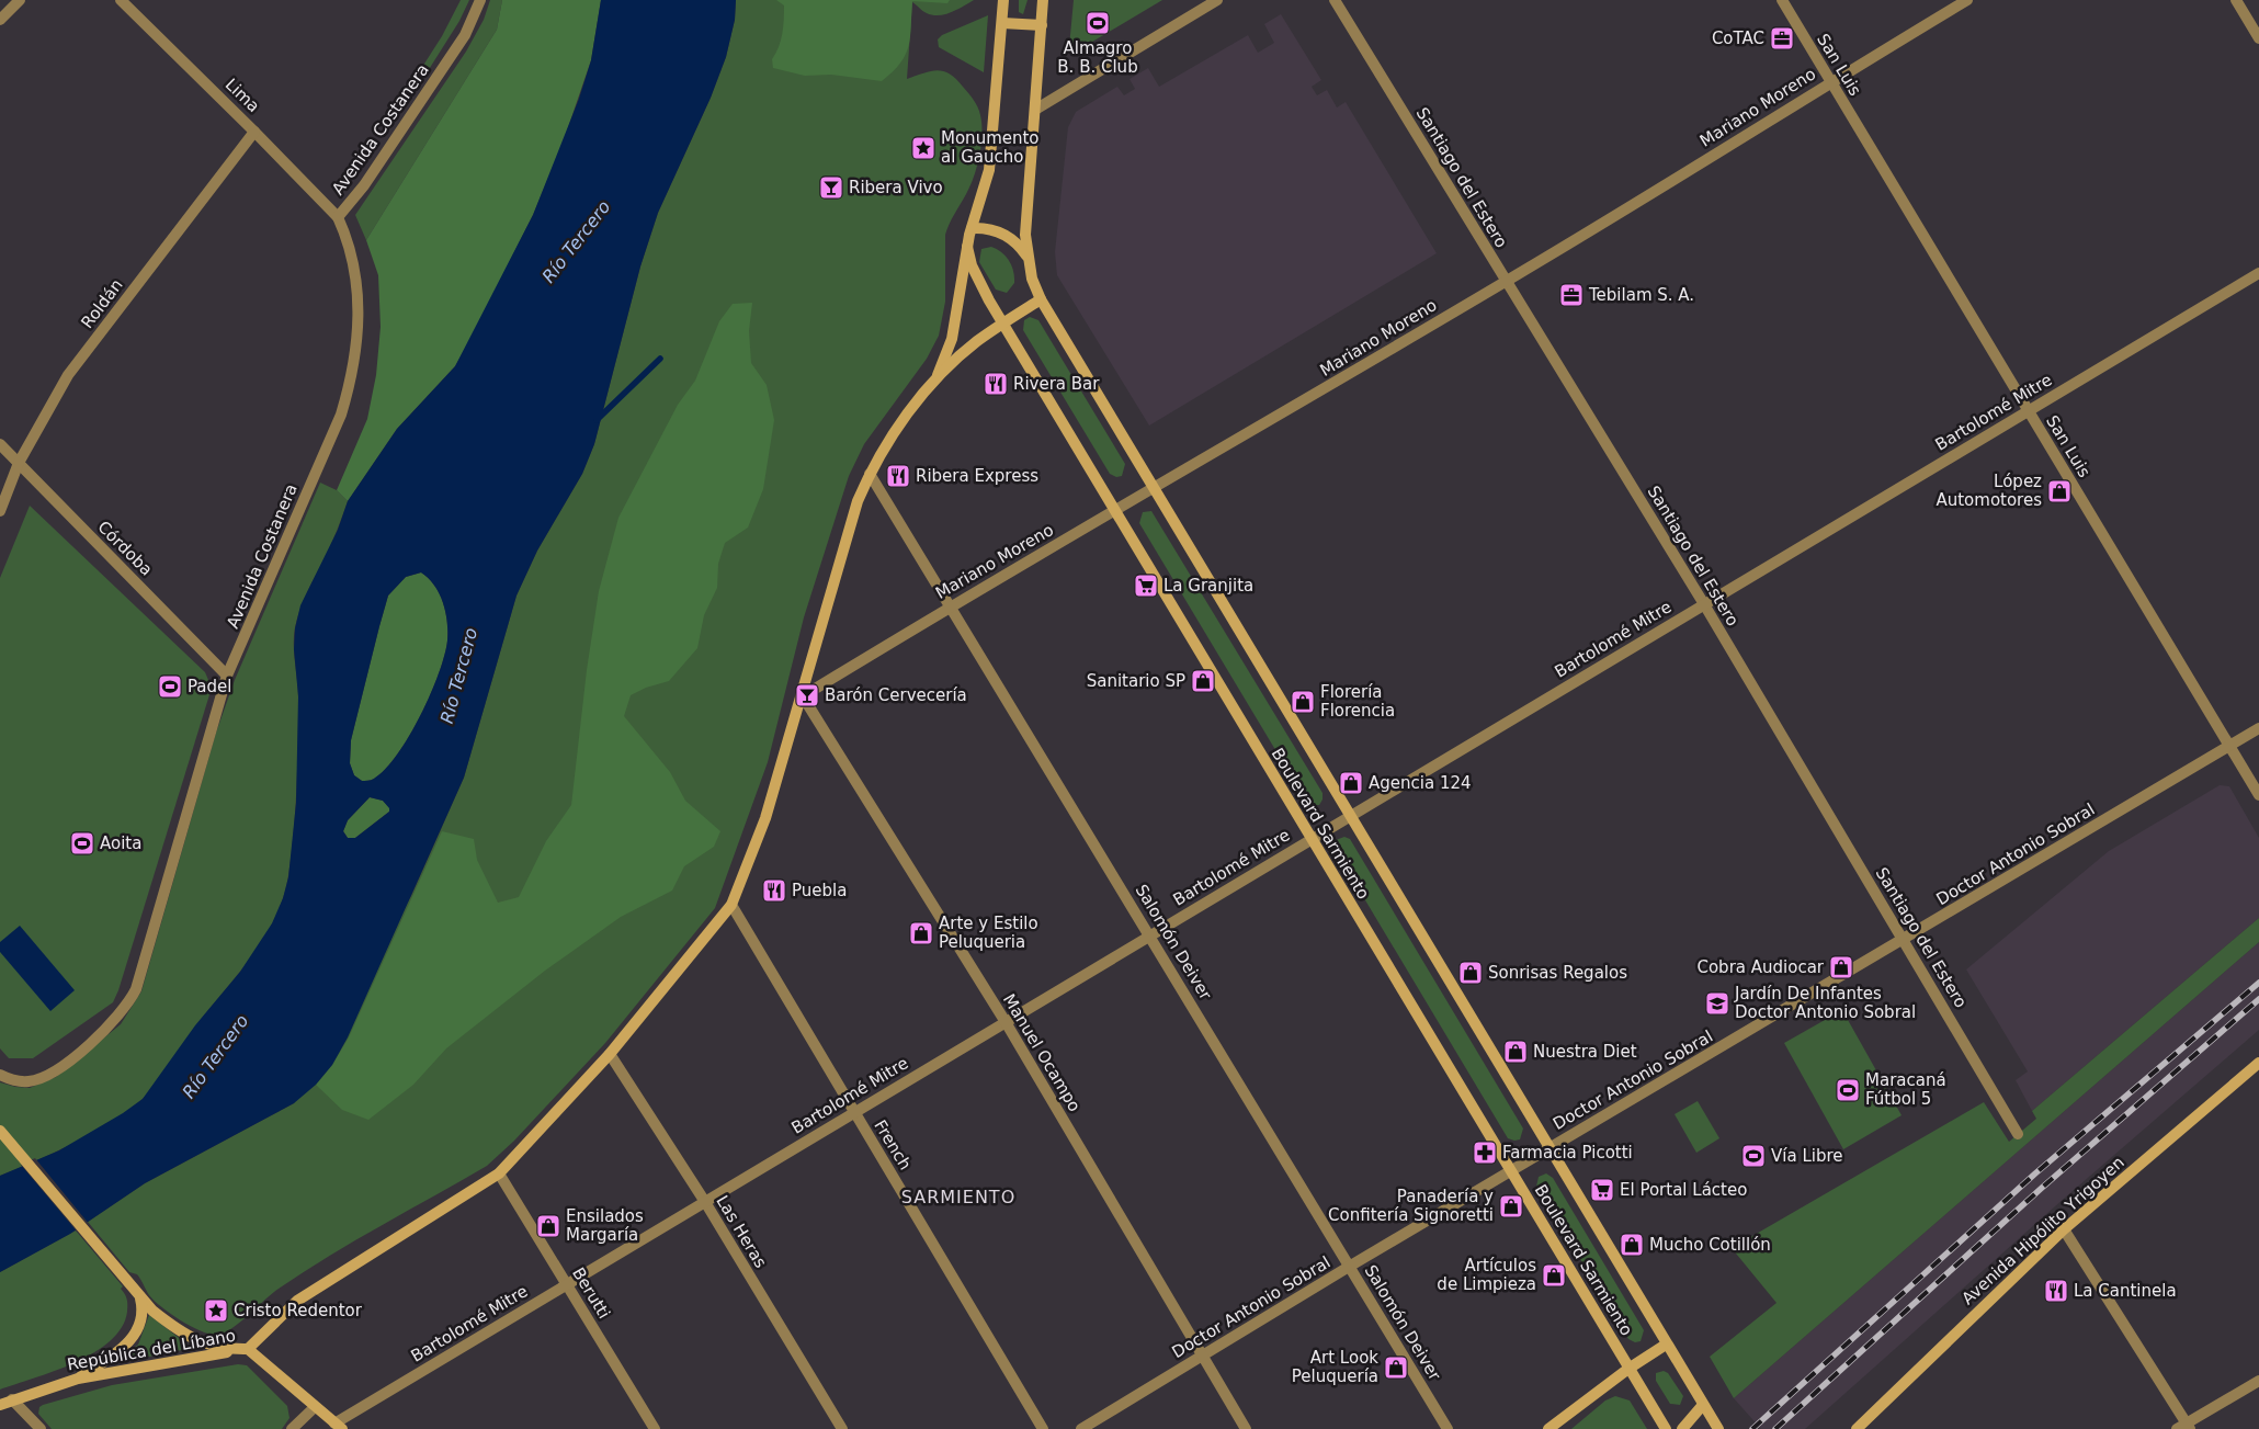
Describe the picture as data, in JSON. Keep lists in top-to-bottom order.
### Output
{
  "streets": {
    "main road": ["Boulevard Sarmiento", "Avenida Hipólito Yrigoyen", "República del Líbano"],
    "street": [
      "San Luis",
      "Lima",
      "Mariano Moreno",
      "Avenida Costanera",
      "Santiago del Estero",
      "Roldán",
      "Bartolomé Mitre",
      "Córdoba",
      "Doctor Antonio Sobral",
      "Salomón Deiver",
      "Manuel Ocampo",
      "French",
      "Las Heras",
      "Berutti"
    ]
  },
  "crossings": [
    ["San Luis", "Mariano Moreno"],
    ["San Luis", "Bartolomé Mitre"],
    ["San Luis", "Doctor Antonio Sobral"],
    ["Lima", "Avenida Costanera"],
    ["Lima", "Roldán"],
    ["Mariano Moreno", "Santiago del Estero"],
    ["Mariano Moreno", "Boulevard Sarmiento"],
    ["Mariano Moreno", "Salomón Deiver"],
    ["Mariano Moreno", "Manuel Ocampo"],
    ["Avenida Costanera", "Córdoba"],
    ["Santiago del Estero", "Bartolomé Mitre"],
    ["Santiago del Estero", "Doctor Antonio Sobral"],
    ["Roldán", "Córdoba"],
    ["Bartolomé Mitre", "Boulevard Sarmiento"],
    ["Bartolomé Mitre", "Salomón Deiver"],
    ["Bartolomé Mitre", "Manuel Ocampo"],
    ["Bartolomé Mitre", "French"],
    ["Bartolomé Mitre", "Las Heras"],
    ["Bartolomé Mitre", "Berutti"],
    ["Boulevard Sarmiento", "Doctor Antonio Sobral"],
    ["Doctor Antonio Sobral", "Salomón Deiver"],
    ["Doctor Antonio Sobral", "Manuel Ocampo"]
  ],
  "districts": ["SARMIENTO"],
  "water": ["Río Tercero"],
  "places": {
    "sports": [
      "Almagro B. B. Club",
      "Padel",
      "Aoita",
      "Maracaná Fútbol 5",
      "Vía Libre"
    ],
    "office": ["CoTAC", "Tebilam S. A."],
    "place": ["Monumento al Gaucho", "Cristo Redentor"],
    "bar": ["Ribera Vivo", "Barón Cervecería"],
    "restaurant": [
      "Rivera Bar",
      "Ribera Express",
      "Puebla",
      "La Cantinela"
    ],
    "shop": [
      "López Automotores",
      "Sanitario SP",
      "Florería Florencia",
      "Agencia 124",
      "Arte y Estilo Peluqueria",
      "Cobra Audiocar",
      "Sonrisas Regalos",
      "Nuestra Diet",
      "Panadería y Confitería Signoretti",
      "Ensilados Margaría",
      "Mucho Cotillón",
      "Artículos de Limpieza",
      "Art Look Peluquería"
    ],
    "supermarket": ["La Granjita", "El Portal Lácteo"],
    "school or university": ["Jardín De Infantes Doctor Antonio Sobral"],
    "pharmacy": ["Farmacia Picotti"]
  }
}
